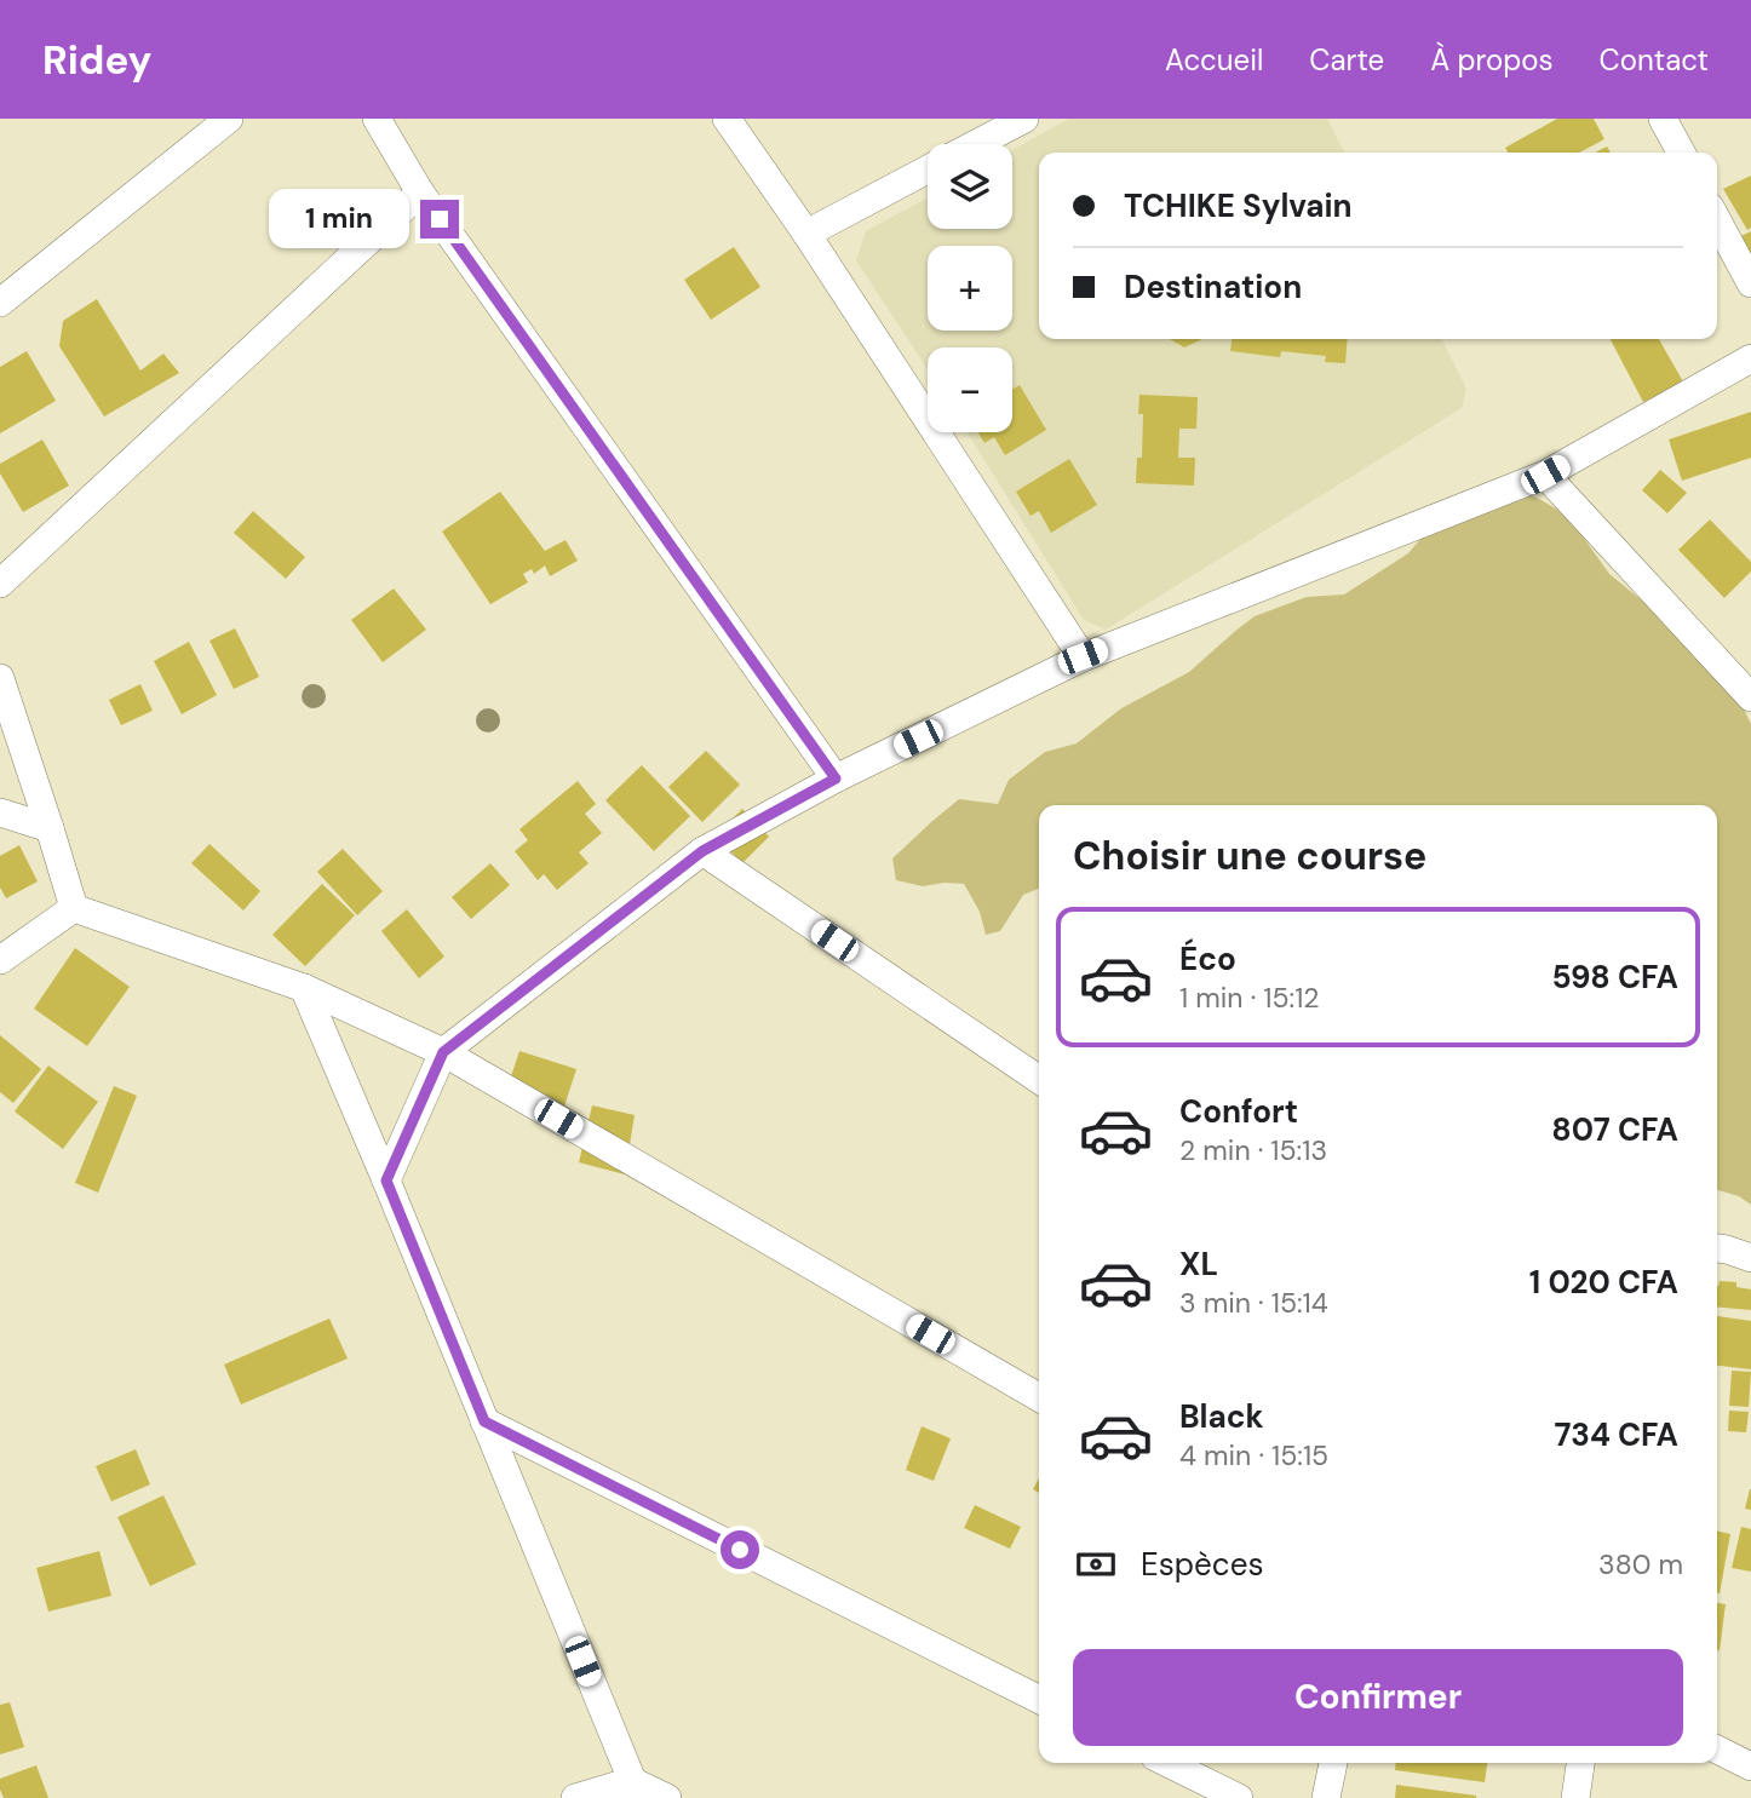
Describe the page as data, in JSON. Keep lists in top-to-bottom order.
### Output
{
  "page": {
    "header": "Ridey",
    "nav": [
      "Accueil",
      "Carte",
      "À propos",
      "Contact"
    ],
    "map_buttons": ["+", "−"],
    "banner": ["TCHIKE Sylvain", "Destination"],
    "bubble": "1 min",
    "heading": "Choisir une course",
    "list": [
      {
        "name": "Éco",
        "note": "1 min · 15:12",
        "value": "598 CFA"
      },
      {
        "name": "Confort",
        "note": "2 min · 15:13",
        "value": "807 CFA"
      },
      {
        "name": "XL",
        "note": "3 min · 15:14",
        "value": "1 020 CFA"
      },
      {
        "name": "Black",
        "note": "4 min · 15:15",
        "value": "734 CFA"
      }
    ],
    "pay": ["Espèces", "380 m"],
    "buttons": "Confirmer"
  }
}
